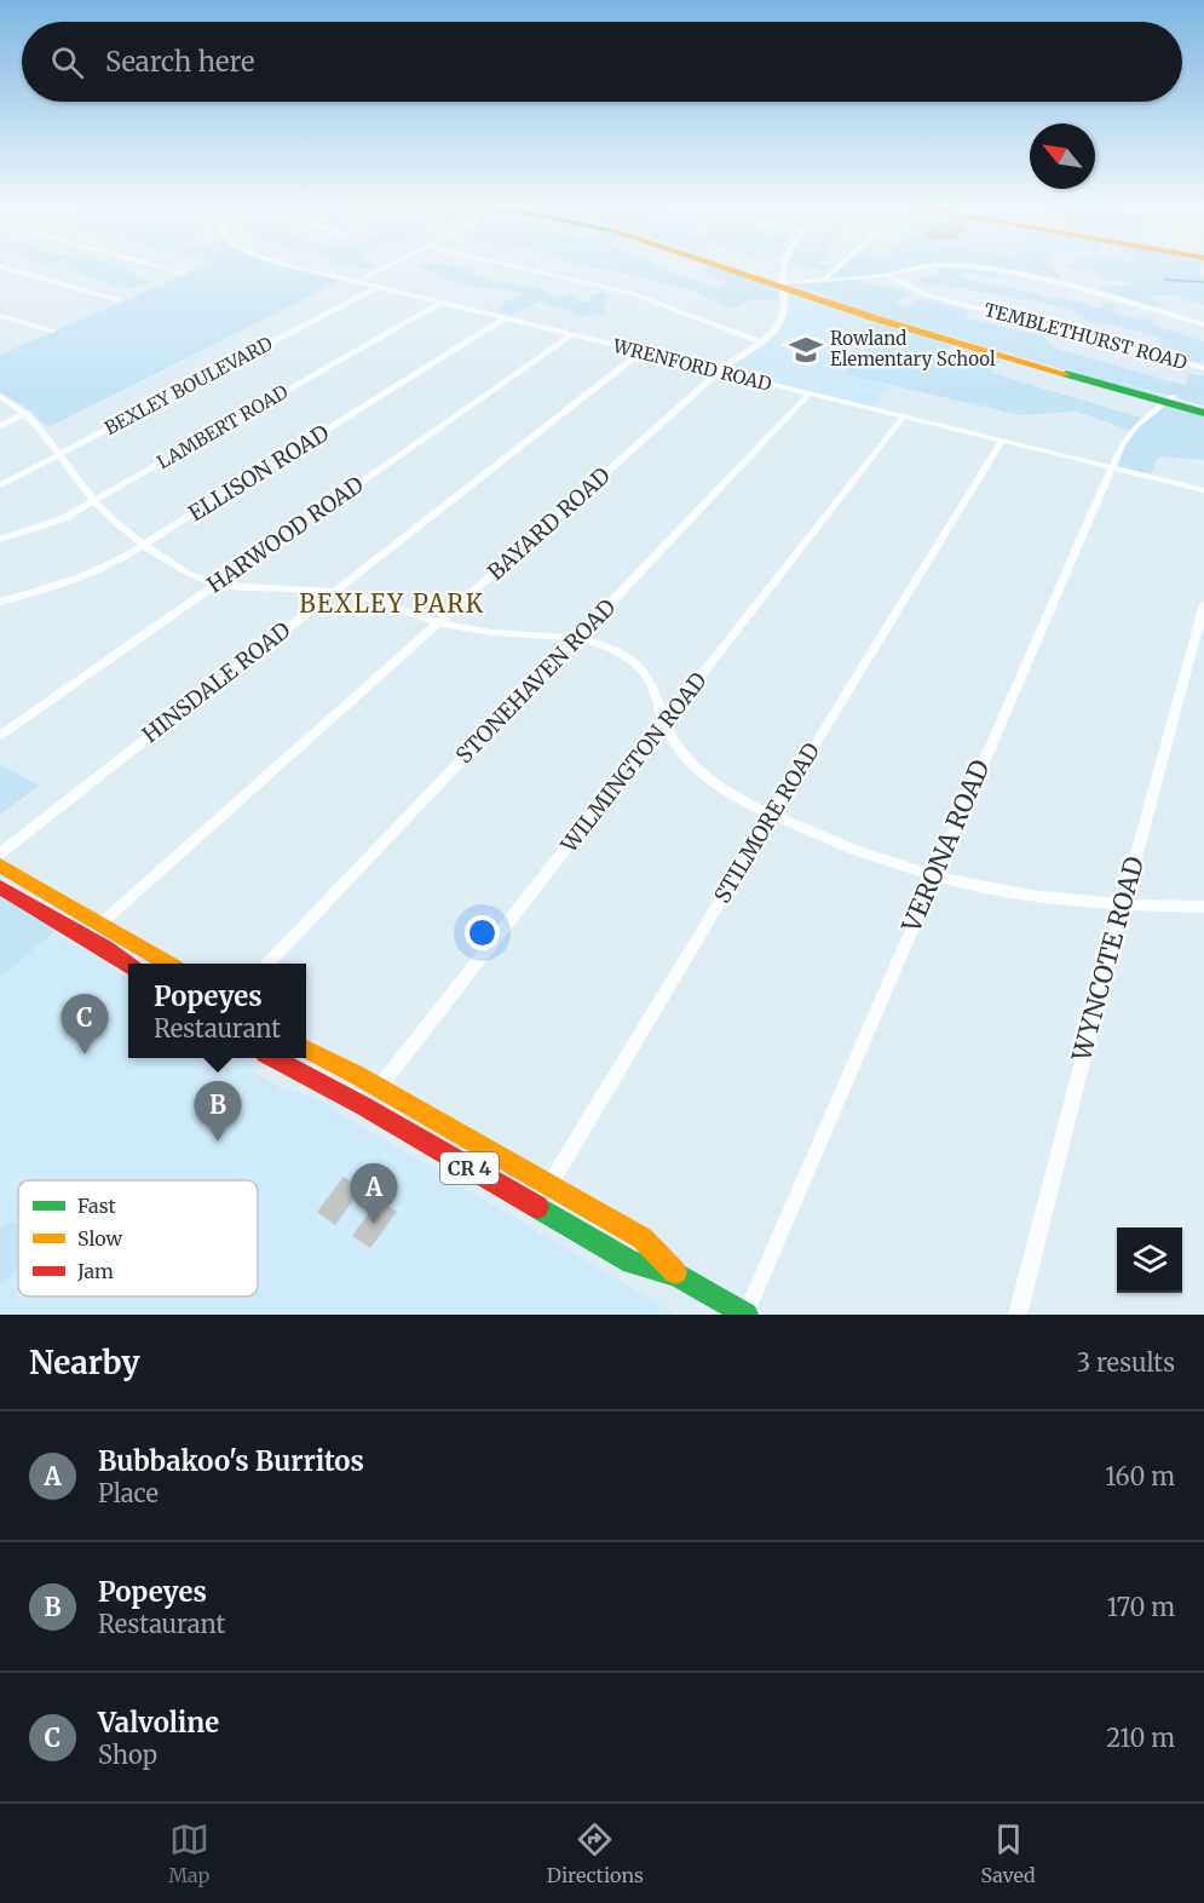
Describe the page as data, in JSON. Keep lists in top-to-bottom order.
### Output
{
  "streets": {
    "street": [
      "TEMBLETHURST ROAD",
      "WRENFORD ROAD",
      "BEXLEY BOULEVARD",
      "LAMBERT ROAD",
      "ELLISON ROAD",
      "BAYARD ROAD",
      "HARWOOD ROAD",
      "STONEHAVEN ROAD",
      "HINSDALE ROAD",
      "WILMINGTON ROAD",
      "STILMORE ROAD",
      "VERONA ROAD",
      "WYNCOTE ROAD",
      "CR 4"
    ]
  },
  "crossings": [
    ["WRENFORD ROAD", "BEXLEY BOULEVARD"],
    ["WRENFORD ROAD", "LAMBERT ROAD"],
    ["WRENFORD ROAD", "ELLISON ROAD"],
    ["WRENFORD ROAD", "BAYARD ROAD"],
    ["WRENFORD ROAD", "HARWOOD ROAD"],
    ["WRENFORD ROAD", "STONEHAVEN ROAD"],
    ["WRENFORD ROAD", "HINSDALE ROAD"],
    ["WRENFORD ROAD", "WILMINGTON ROAD"],
    ["WRENFORD ROAD", "STILMORE ROAD"],
    ["WRENFORD ROAD", "VERONA ROAD"],
    ["WILMINGTON ROAD", "CR 4"],
    ["STILMORE ROAD", "CR 4"],
    ["VERONA ROAD", "CR 4"]
  ],
  "districts": ["BEXLEY PARK"],
  "places": {
    "school or university": ["Rowland Elementary School"]
  },
  "legend": ["Fast", "Slow", "Jam"],
  "north": "top left",
  "page": {
    "search": "Search here",
    "popup": ["Popeyes", "Restaurant"],
    "pins": ["C", "B", "A"],
    "heading": ["Nearby", "3 results"],
    "list": [
      {
        "mark": "A",
        "name": "Bubbakoo's Burritos",
        "note": "Place",
        "value": "160 m"
      },
      {
        "mark": "B",
        "name": "Popeyes",
        "note": "Restaurant",
        "value": "170 m"
      },
      {
        "mark": "C",
        "name": "Valvoline",
        "note": "Shop",
        "value": "210 m"
      }
    ],
    "nav": ["Map", "Directions", "Saved"]
  }
}
